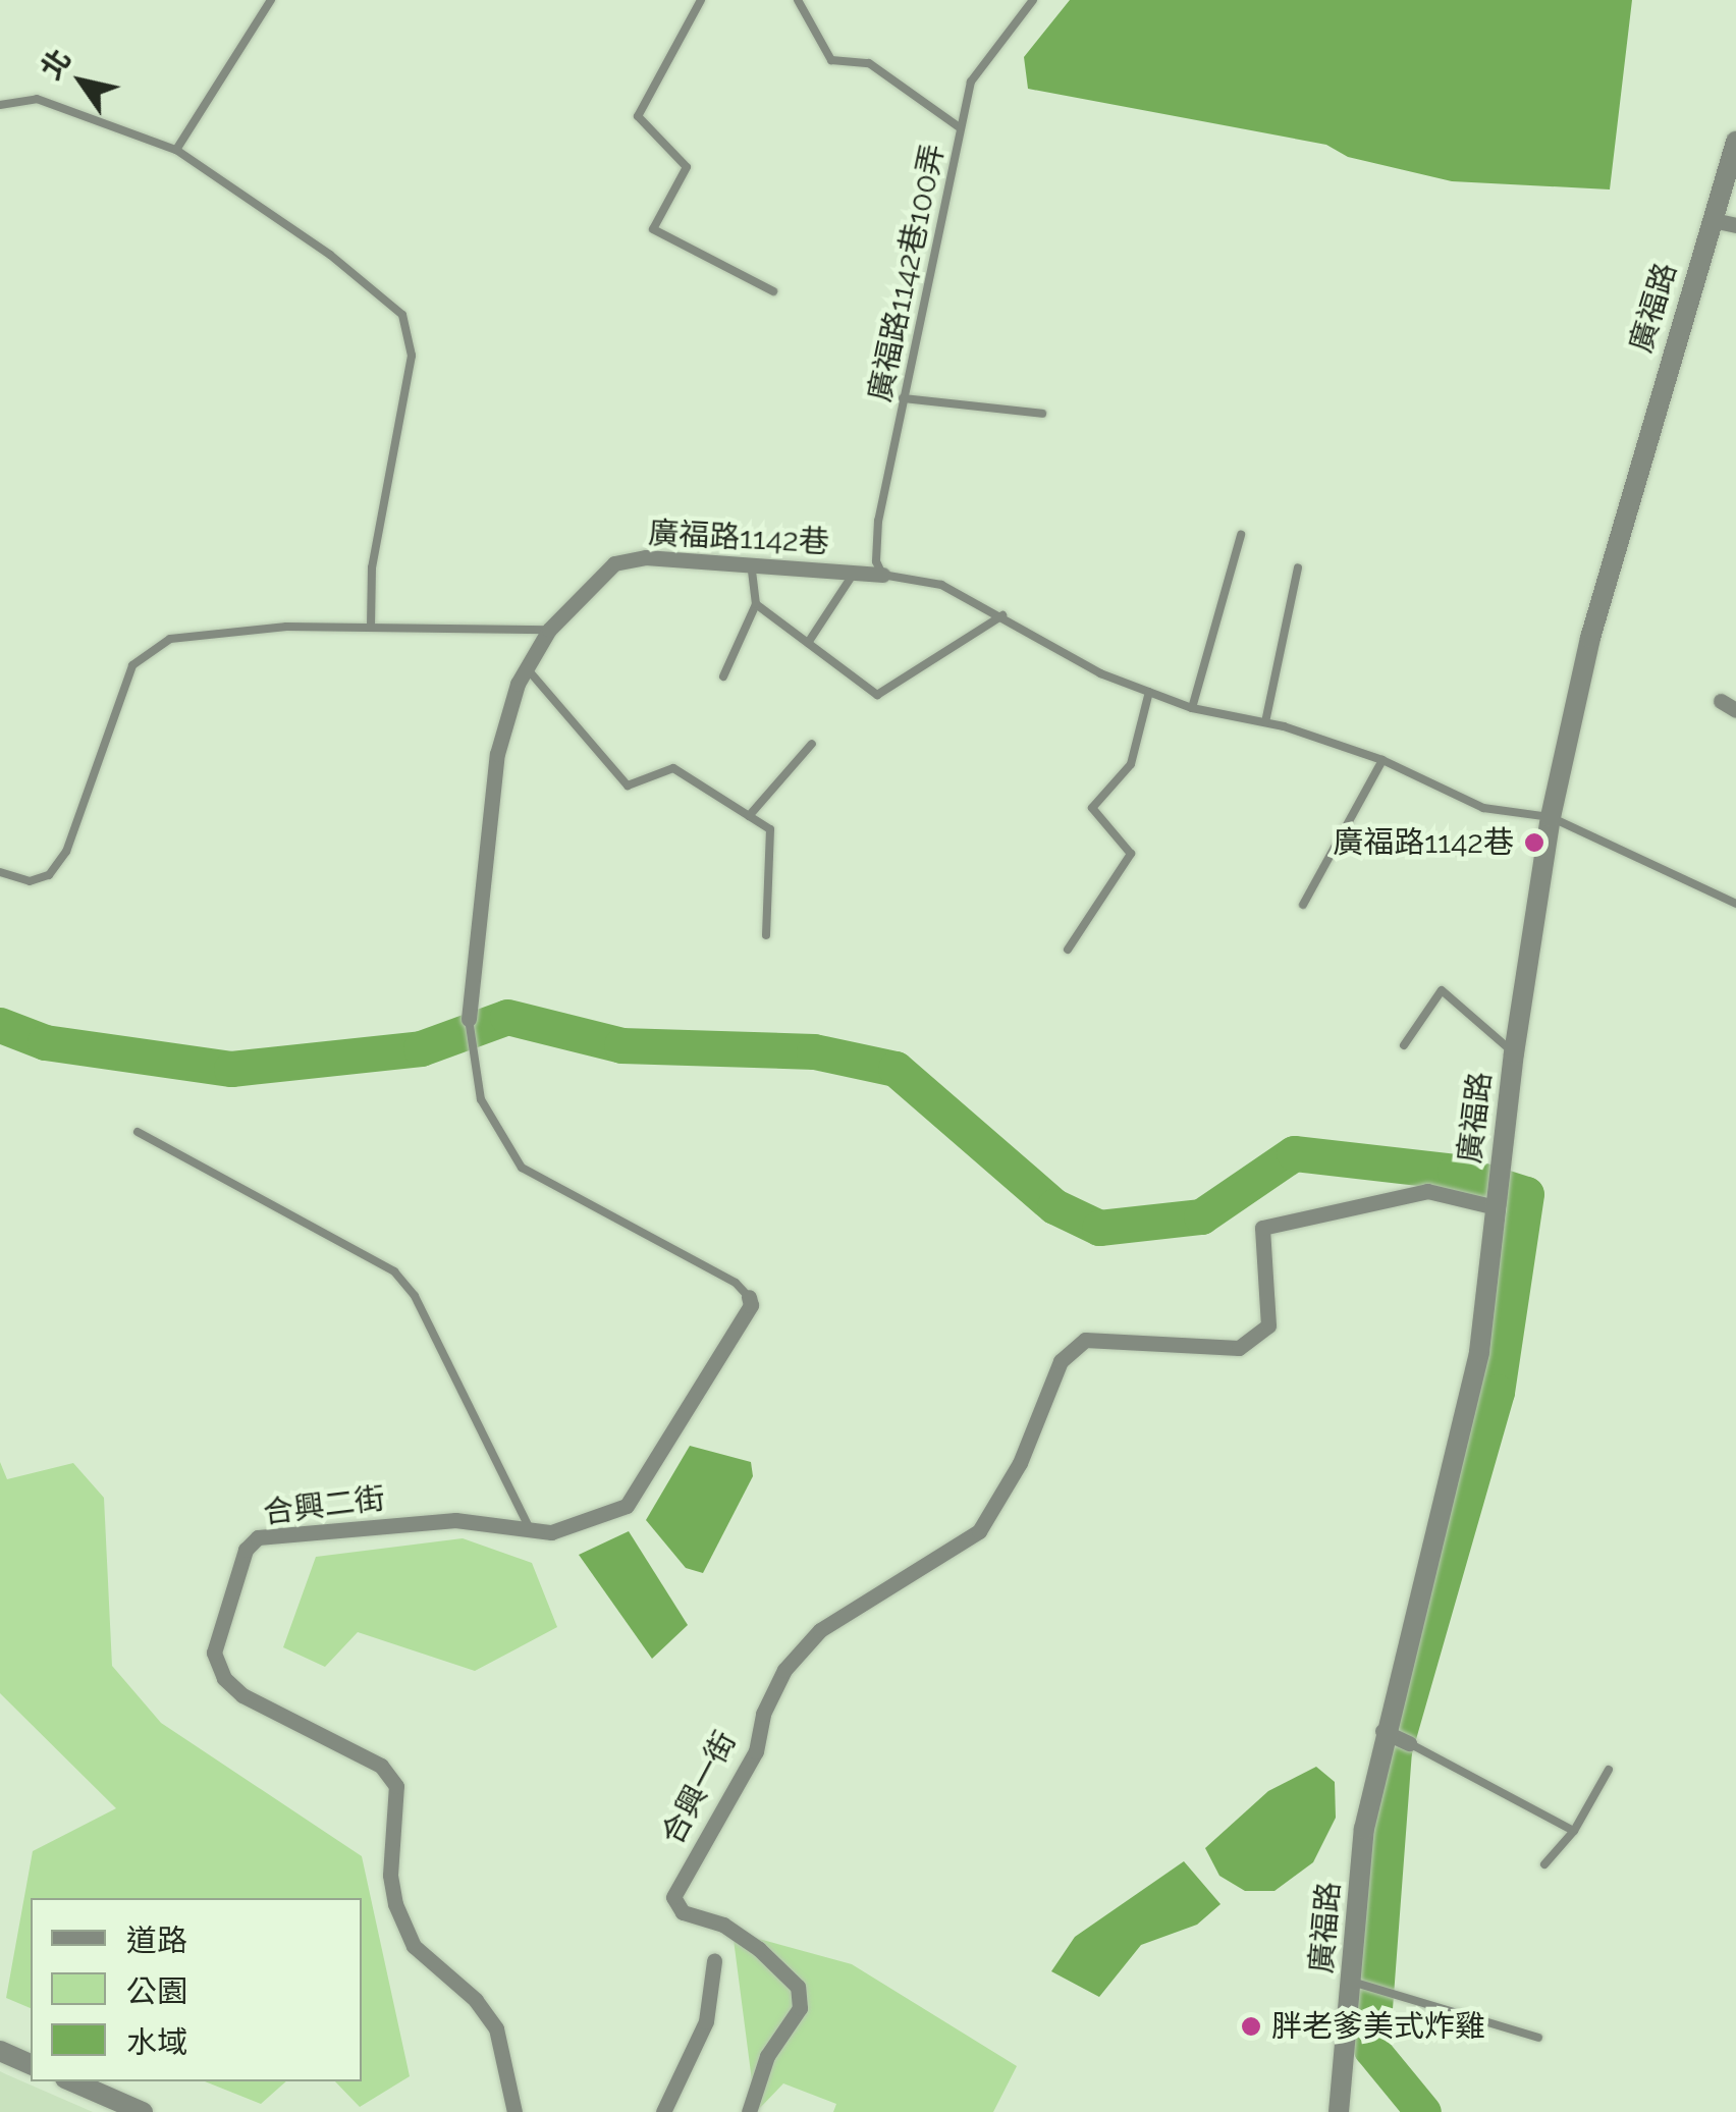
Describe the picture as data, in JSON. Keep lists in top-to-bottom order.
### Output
{
  "streets": {
    "street": [
      "廣福路",
      "廣福路1142巷",
      "合興二街",
      "合興一街"
    ],
    "lane": ["廣福路1142巷100弄"]
  },
  "crossings": [
    ["廣福路1142巷100弄", "廣福路1142巷"],
    ["廣福路", "廣福路1142巷"],
    ["廣福路", "合興一街"]
  ],
  "places": ["廣福路1142巷", "胖老爹美式炸雞"],
  "legend": ["道路", "公園", "水域"],
  "north": "top left"
}
